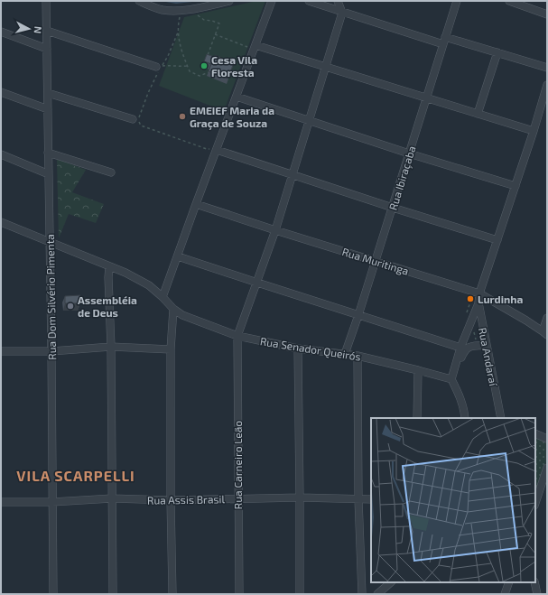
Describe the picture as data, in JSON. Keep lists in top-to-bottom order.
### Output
{
  "streets": {
    "street": [
      "Rua Ibiraçaba",
      "Rua Muritinga",
      "Rua Dom Silvério Pimenta",
      "Rua Senador Queirós",
      "Rua Andaraí",
      "Rua Carneiro Leão",
      "Rua Assis Brasil"
    ]
  },
  "crossings": [
    ["Rua Ibiraçaba", "Rua Muritinga"],
    ["Rua Ibiraçaba", "Rua Senador Queirós"],
    ["Rua Muritinga", "Rua Andaraí"],
    ["Rua Dom Silvério Pimenta", "Rua Senador Queirós"],
    ["Rua Dom Silvério Pimenta", "Rua Assis Brasil"],
    ["Rua Senador Queirós", "Rua Carneiro Leão"],
    ["Rua Carneiro Leão", "Rua Assis Brasil"]
  ],
  "districts": ["VILA SCARPELLI"],
  "places": [
    "Cesa Vila Floresta",
    "EMEIEF Maria da Graça de Souza",
    "Lurdinha",
    "Assembléia de Deus"
  ],
  "north": "right"
}
